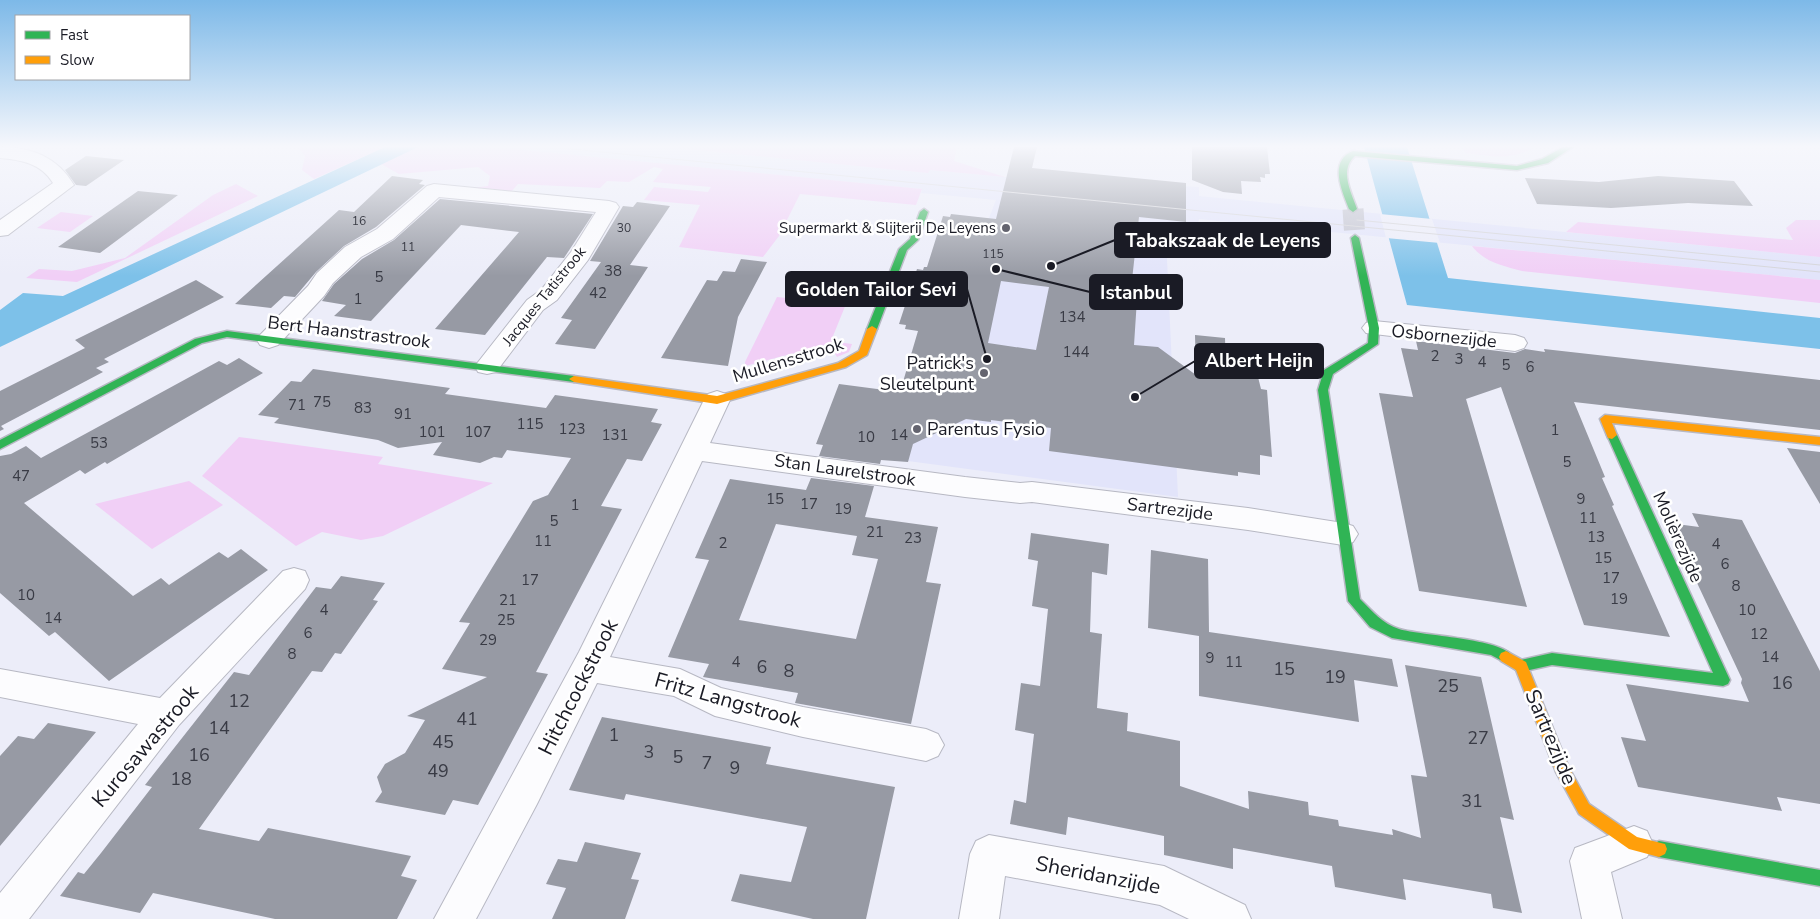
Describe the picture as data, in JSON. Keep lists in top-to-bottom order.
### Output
{
  "streets": {
    "street": [
      "Jacques Tatistrook",
      "Bert Haanstrastrook",
      "Osbornezijde",
      "Mullensstrook",
      "Stan Laurelstrook",
      "Sartrezijde",
      "Molièrezijde",
      "Hitchcockstrook",
      "Fritz Langstrook",
      "Kurosawastrook",
      "Sheridanzijde"
    ]
  },
  "crossings": [
    ["Jacques Tatistrook", "Bert Haanstrastrook"],
    ["Bert Haanstrastrook", "Mullensstrook"],
    ["Bert Haanstrastrook", "Hitchcockstrook"],
    ["Mullensstrook", "Hitchcockstrook"],
    ["Stan Laurelstrook", "Sartrezijde"],
    ["Stan Laurelstrook", "Hitchcockstrook"],
    ["Sartrezijde", "Molièrezijde"],
    ["Hitchcockstrook", "Fritz Langstrook"]
  ],
  "places": [
    "Supermarkt & Slijterij De Leyens",
    "Tabakszaak de Leyens",
    "Istanbul",
    "Golden Tailor Sevi",
    "Patrick's Sleutelpunt",
    "Albert Heijn",
    "Parentus Fysio"
  ],
  "house_numbers": [
    "16",
    "30",
    "11",
    "115",
    "38",
    "5",
    "42",
    "1",
    "134",
    "144",
    "2",
    "3",
    "4",
    "5",
    "6",
    "75",
    "71",
    "83",
    "91",
    "115",
    "123",
    "1",
    "101",
    "107",
    "131",
    "14",
    "10",
    "53",
    "5",
    "47",
    "15",
    "9",
    "17",
    "1",
    "19",
    "11",
    "5",
    "21",
    "13",
    "23",
    "11",
    "2",
    "4",
    "15",
    "6",
    "17",
    "17",
    "8",
    "10",
    "19",
    "21",
    "4",
    "10",
    "14",
    "25",
    "6",
    "12",
    "29",
    "8",
    "14",
    "9",
    "4",
    "11",
    "6",
    "15",
    "8",
    "19",
    "16",
    "25",
    "12",
    "41",
    "14",
    "1",
    "27",
    "45",
    "3",
    "16",
    "5",
    "7",
    "9",
    "49",
    "18",
    "31"
  ],
  "legend": ["Fast", "Slow"]
}
